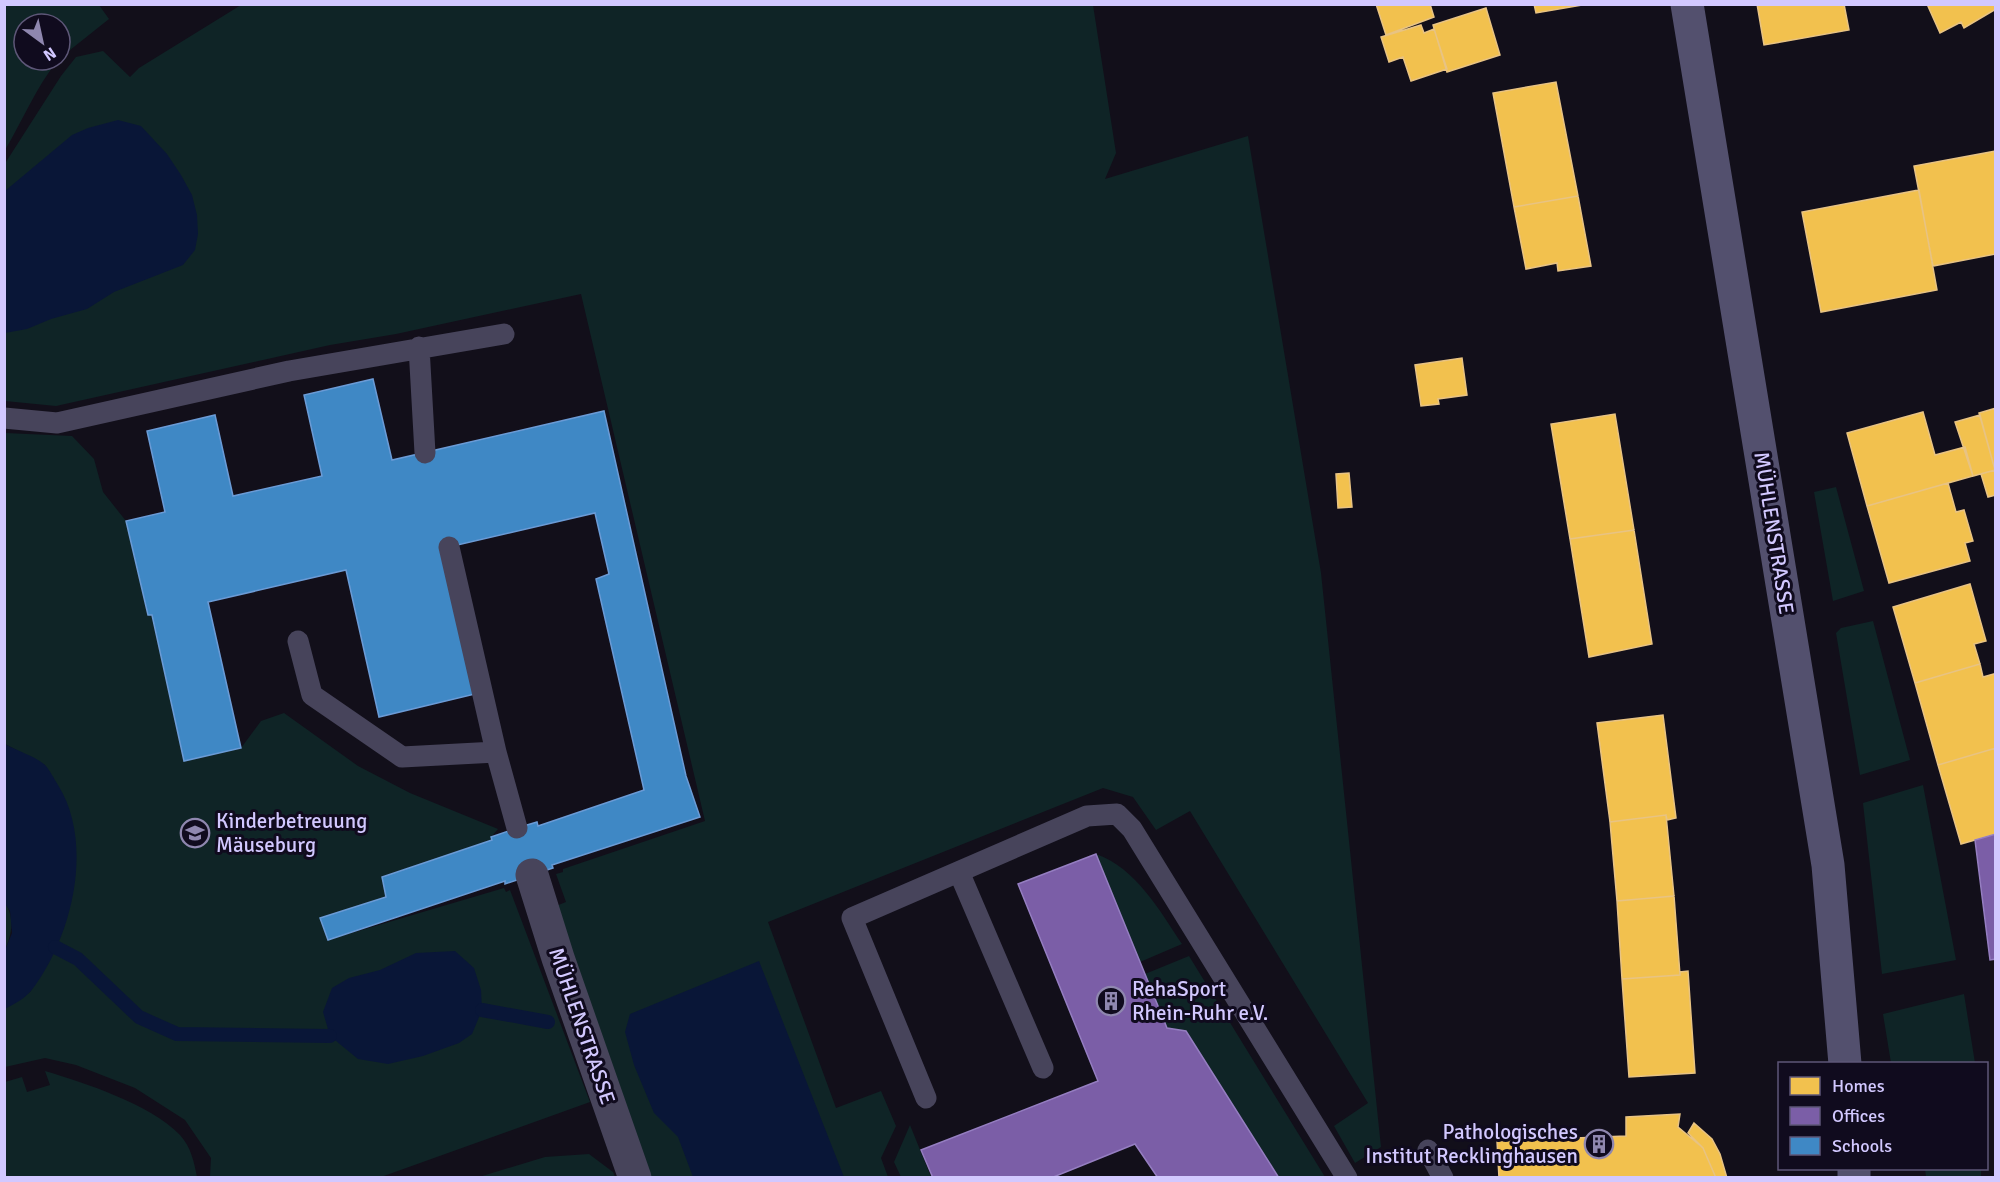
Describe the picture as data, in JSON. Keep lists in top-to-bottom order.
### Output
{
  "streets": {
    "main road": ["MÜHLENSTRASSE"]
  },
  "places": {
    "school or university": ["Kinderbetreuung Mäuseburg"],
    "building": ["RehaSport Rhein-Ruhr e.V.", "Pathologisches Institut Recklinghausen"]
  },
  "legend": ["Homes", "Offices", "Schools"],
  "north": "bottom right"
}
